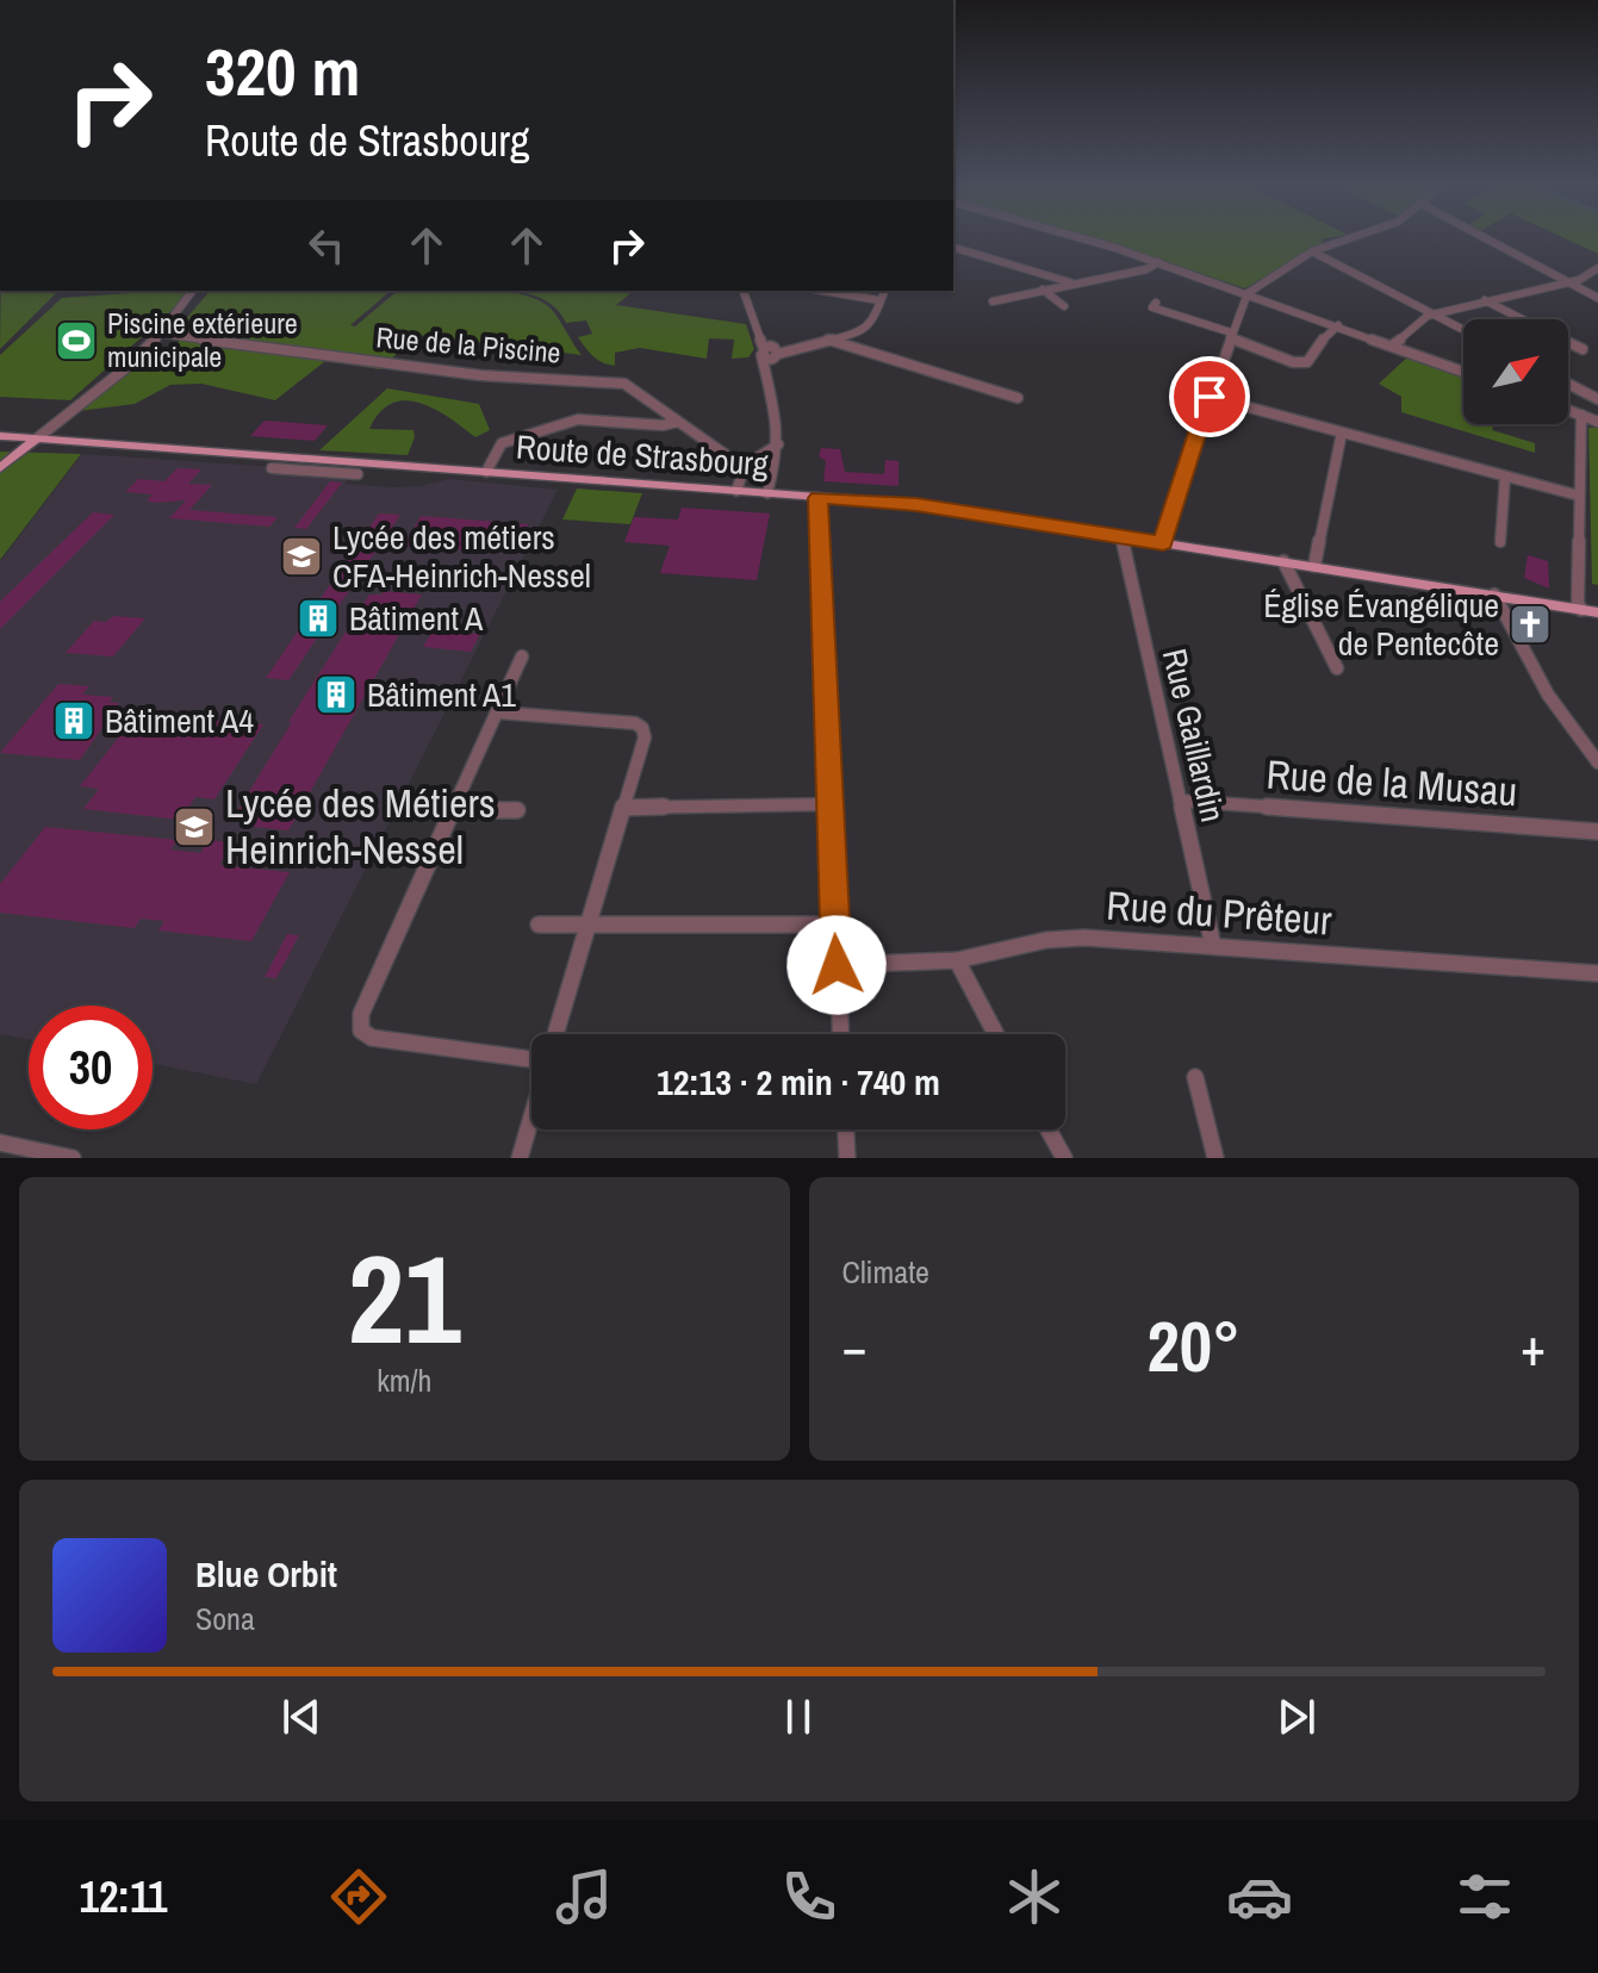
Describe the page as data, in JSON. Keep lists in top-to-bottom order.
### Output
{
  "streets": {
    "main road": ["Route de Strasbourg"],
    "street": [
      "Rue de la Piscine",
      "Rue Gaillardin",
      "Rue de la Musau",
      "Rue du Prêteur"
    ]
  },
  "crossings": [
    ["Route de Strasbourg", "Rue Gaillardin"],
    ["Rue Gaillardin", "Rue de la Musau"],
    ["Rue Gaillardin", "Rue du Prêteur"]
  ],
  "places": {
    "sports": ["Piscine extérieure municipale"],
    "school or university": ["Lycée des métiers CFA-Heinrich-Nessel", "Lycée des Métiers Heinrich-Nessel"],
    "building": ["Bâtiment A", "Bâtiment A1", "Bâtiment A4"],
    "church": ["Église Évangélique de Pentecôte"]
  },
  "north": "top right",
  "page": {
    "turn": ["320 m", "Route de Strasbourg"],
    "limit": "30",
    "trip": "12:13 · 2 min · 740 m",
    "tile": [
      ["21", "km/h"],
      "Climate"
    ],
    "heat": ["−", "20°", "+"],
    "song": ["Blue Orbit", "Sona"],
    "tabs": "12:11"
  }
}
